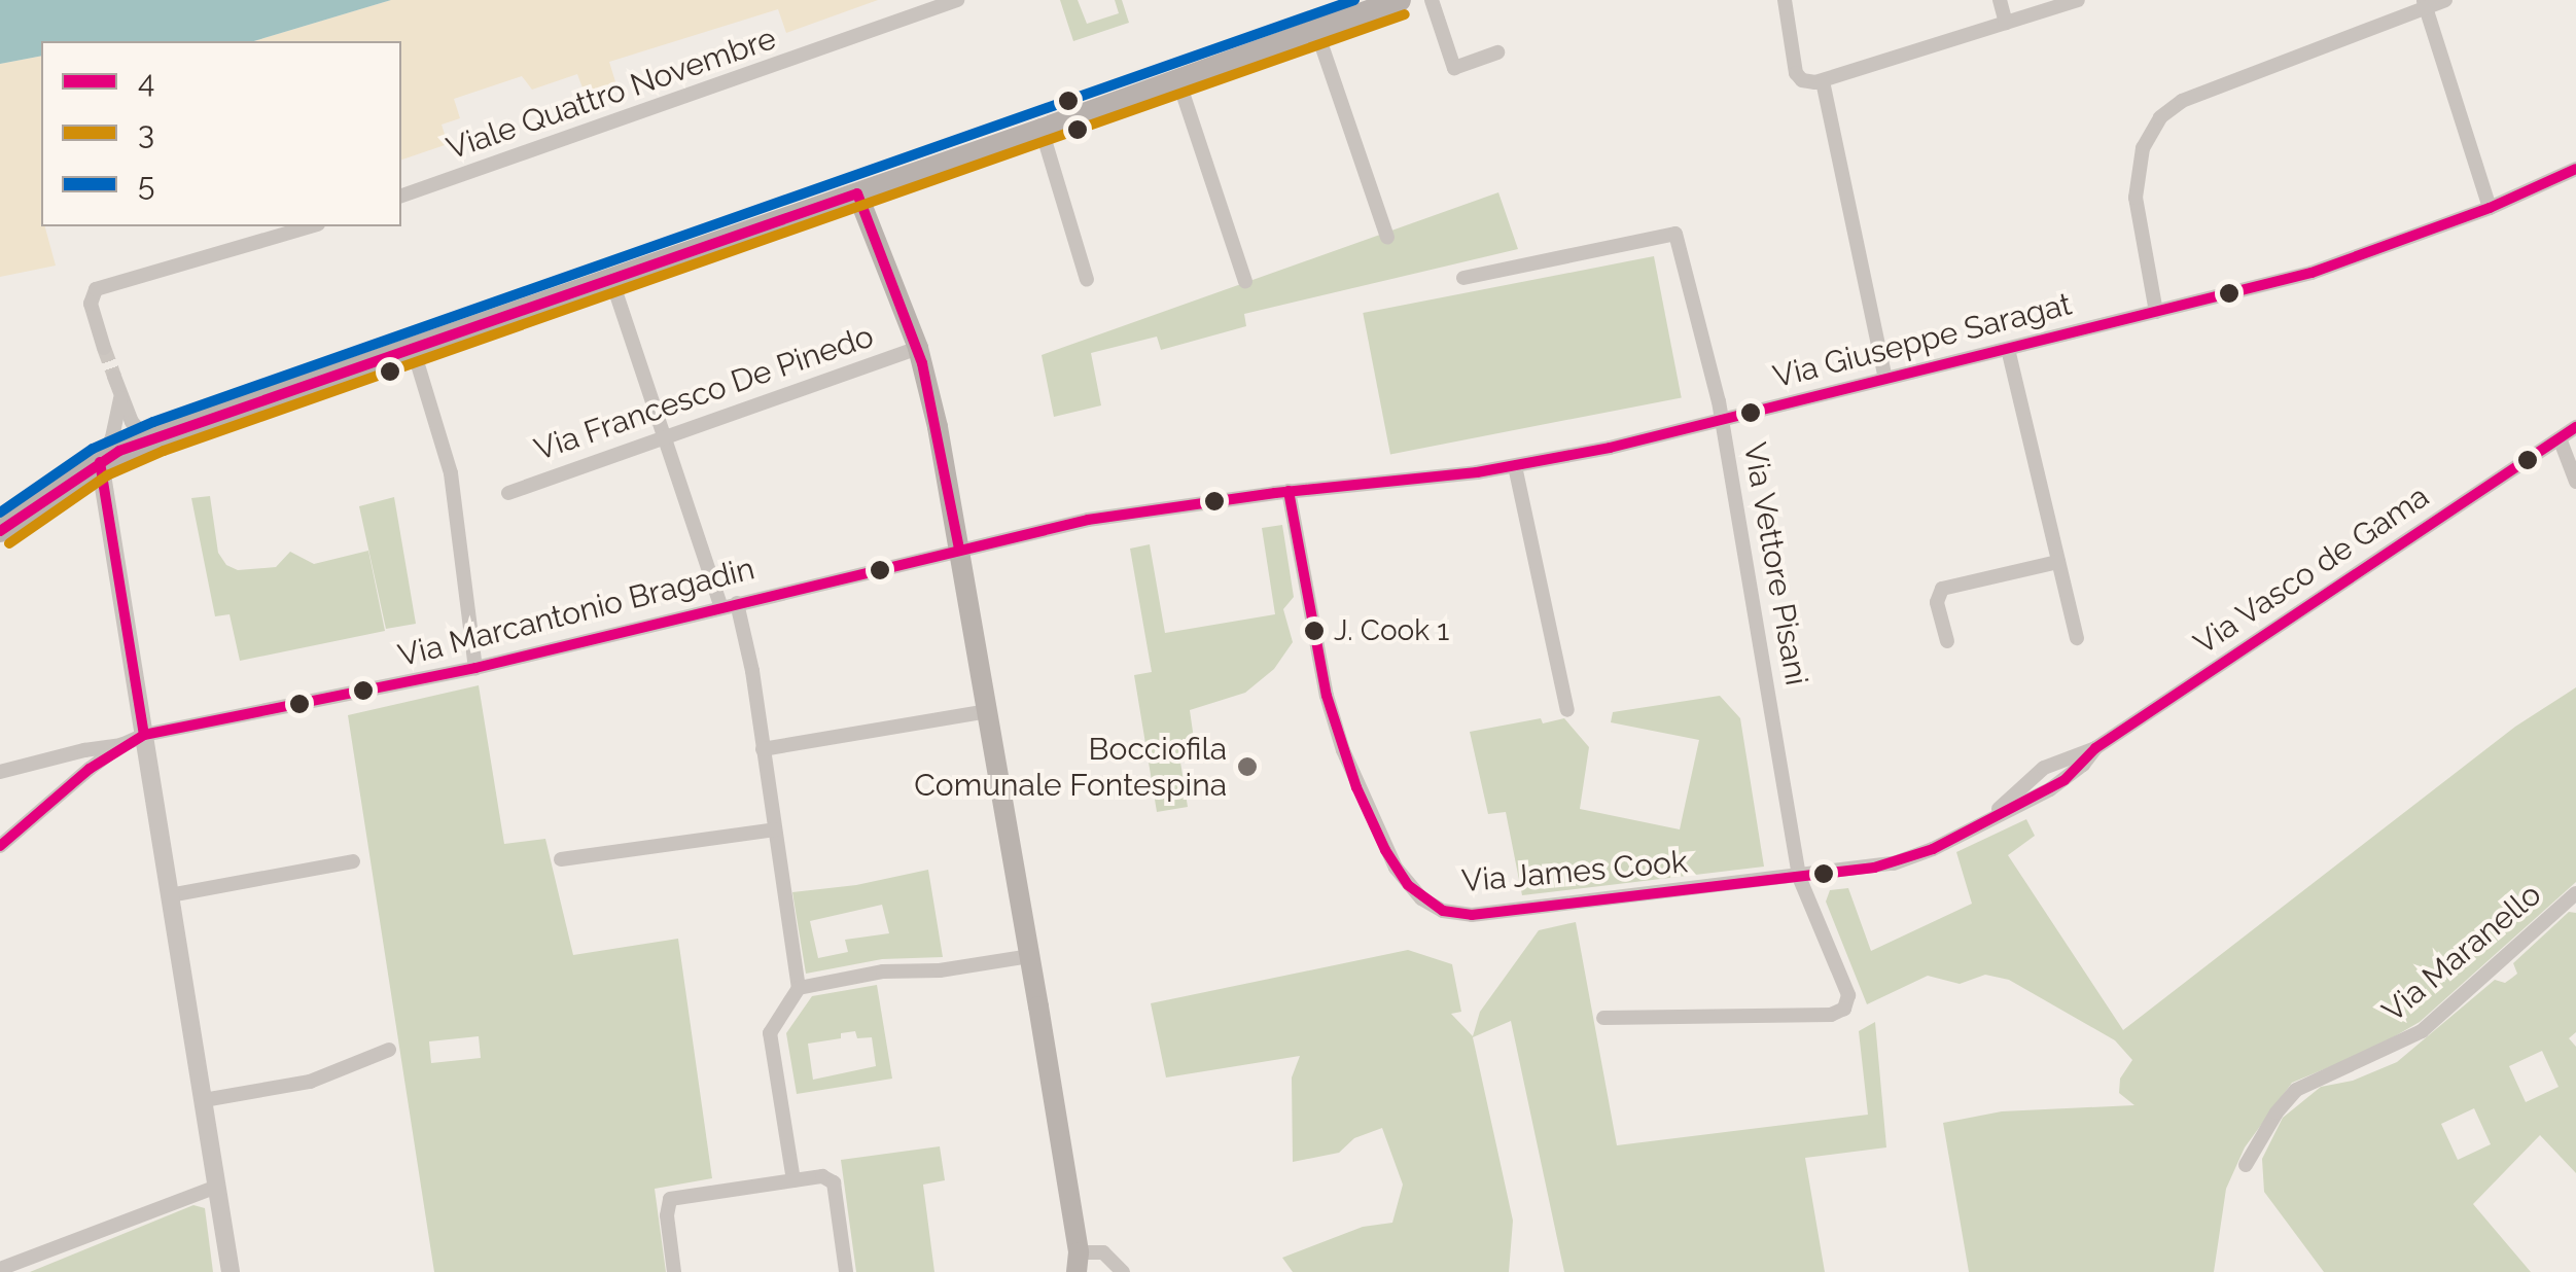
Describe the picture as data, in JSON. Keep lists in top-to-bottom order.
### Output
{
  "streets": {
    "street": [
      "Viale Quattro Novembre",
      "Via Giuseppe Saragat",
      "Via Francesco De Pinedo",
      "Via Vettore Pisani",
      "Via Vasco de Gama",
      "Via Marcantonio Bragadin",
      "Via James Cook",
      "Via Maranello"
    ]
  },
  "crossings": [
    ["Via Giuseppe Saragat", "Via Vettore Pisani"],
    ["Via Giuseppe Saragat", "Via Marcantonio Bragadin"],
    ["Via Giuseppe Saragat", "Via James Cook"],
    ["Via Vettore Pisani", "Via Vasco de Gama"],
    ["Via Vettore Pisani", "Via James Cook"],
    ["Via Vasco de Gama", "Via James Cook"]
  ],
  "places": ["J. Cook 1", "Bocciofila Comunale Fontespina"],
  "lines": ["transit line 5", "transit line 3", "transit line 4"],
  "legend": ["4", "3", "5"]
}
